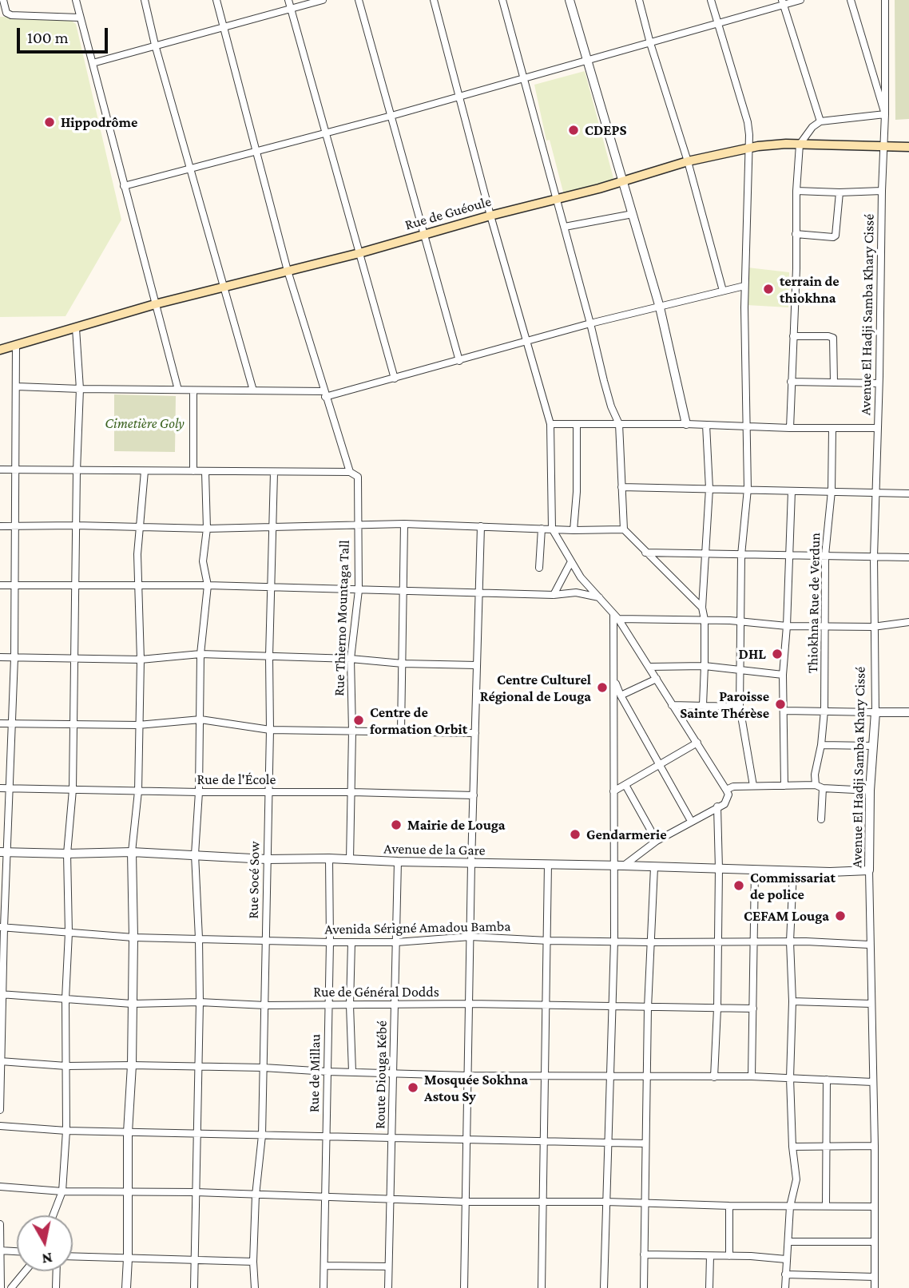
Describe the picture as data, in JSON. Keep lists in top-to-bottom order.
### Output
{
  "streets": {
    "main road": ["Rue de Guéoule"],
    "street": [
      "Avenue El Hadji Samba Khary Cissé",
      "Thiokhna Rue de Verdun",
      "Rue Thierno Mountaga Tall",
      "Rue de l'École",
      "Avenue de la Gare",
      "Rue Socé Sow",
      "Avenida Sérigné Amadou Bamba",
      "Rue de Général Dodds",
      "Rue de Millau",
      "Route Diouga Kébé"
    ]
  },
  "crossings": [
    ["Rue de Guéoule", "Avenue El Hadji Samba Khary Cissé"],
    ["Avenue El Hadji Samba Khary Cissé", "Avenue de la Gare"],
    ["Avenue El Hadji Samba Khary Cissé", "Avenida Sérigné Amadou Bamba"],
    ["Rue Thierno Mountaga Tall", "Rue de l'École"],
    ["Rue Thierno Mountaga Tall", "Avenue de la Gare"],
    ["Rue de l'École", "Rue Socé Sow"],
    ["Avenue de la Gare", "Rue Socé Sow"],
    ["Avenue de la Gare", "Rue de Millau"],
    ["Avenue de la Gare", "Route Diouga Kébé"],
    ["Rue Socé Sow", "Avenida Sérigné Amadou Bamba"],
    ["Rue Socé Sow", "Rue de Général Dodds"],
    ["Avenida Sérigné Amadou Bamba", "Rue de Millau"],
    ["Avenida Sérigné Amadou Bamba", "Route Diouga Kébé"],
    ["Rue de Général Dodds", "Rue de Millau"],
    ["Rue de Général Dodds", "Route Diouga Kébé"]
  ],
  "parks": ["Cimetière Goly"],
  "places": [
    "Hippodrôme",
    "CDEPS",
    "terrain de thiokhna",
    "DHL",
    "Centre Culturel Régional de Louga",
    "Paroisse Sainte Thérèse",
    "Centre de formation Orbit",
    "Mairie de Louga",
    "Gendarmerie",
    "Commissariat de police",
    "CEFAM Louga",
    "Mosquée Sokhna Astou Sy"
  ],
  "scale_bar": "100 m",
  "north": "bottom"
}
